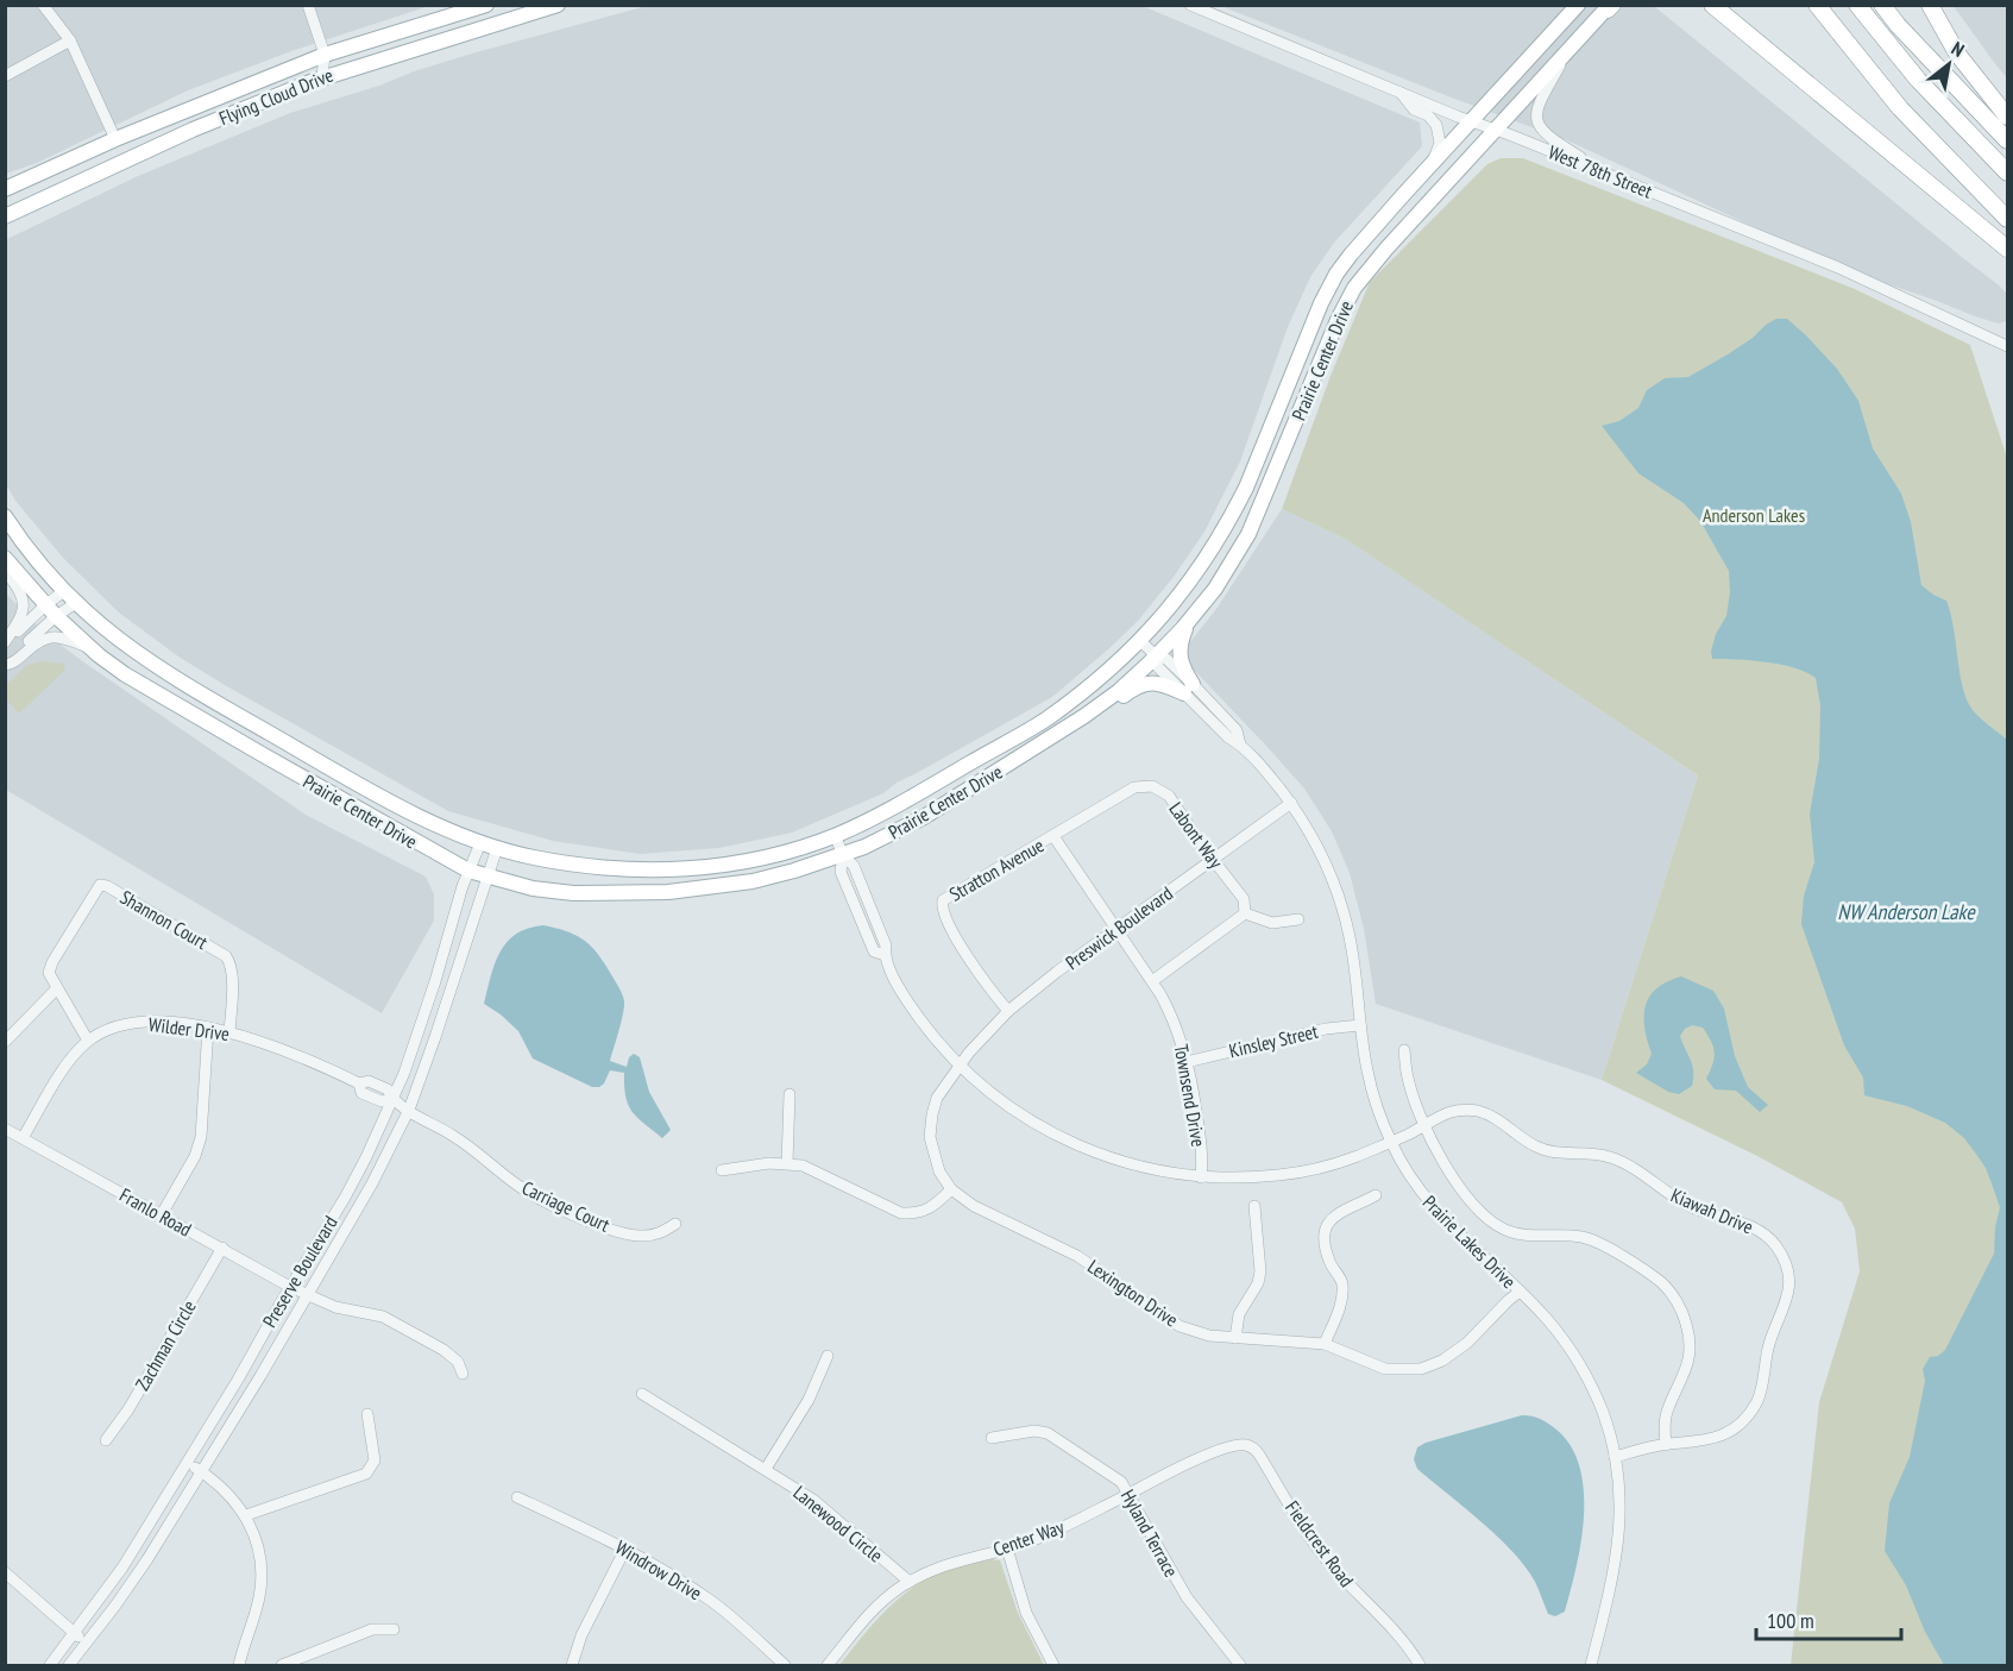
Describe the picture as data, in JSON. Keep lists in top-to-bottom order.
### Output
{
  "streets": {
    "main road": ["Flying Cloud Drive", "Prairie Center Drive"],
    "street": [
      "West 78th Street",
      "Labont Way",
      "Stratton Avenue",
      "Shannon Court",
      "Preswick Boulevard",
      "Wilder Drive",
      "Kinsley Street",
      "Townsend Drive",
      "Carriage Court",
      "Kiawah Drive",
      "Franlo Road",
      "Prairie Lakes Drive",
      "Preserve Boulevard",
      "Lexington Drive",
      "Zachman Circle",
      "Lanewood Circle",
      "Hyland Terrace",
      "Center Way",
      "Fieldcrest Road",
      "Windrow Drive"
    ]
  },
  "crossings": [
    ["West 78th Street", "Prairie Center Drive"],
    ["Prairie Center Drive", "Kiawah Drive"],
    ["Prairie Center Drive", "Prairie Lakes Drive"],
    ["Prairie Center Drive", "Preserve Boulevard"],
    ["Labont Way", "Stratton Avenue"],
    ["Labont Way", "Preswick Boulevard"],
    ["Labont Way", "Townsend Drive"],
    ["Stratton Avenue", "Preswick Boulevard"],
    ["Stratton Avenue", "Townsend Drive"],
    ["Shannon Court", "Wilder Drive"],
    ["Preswick Boulevard", "Townsend Drive"],
    ["Preswick Boulevard", "Kiawah Drive"],
    ["Preswick Boulevard", "Prairie Lakes Drive"],
    ["Preswick Boulevard", "Lexington Drive"],
    ["Wilder Drive", "Carriage Court"],
    ["Wilder Drive", "Franlo Road"],
    ["Wilder Drive", "Preserve Boulevard"],
    ["Kinsley Street", "Townsend Drive"],
    ["Kinsley Street", "Prairie Lakes Drive"],
    ["Townsend Drive", "Kiawah Drive"],
    ["Carriage Court", "Preserve Boulevard"],
    ["Kiawah Drive", "Prairie Lakes Drive"],
    ["Kiawah Drive", "Lexington Drive"],
    ["Franlo Road", "Preserve Boulevard"],
    ["Franlo Road", "Zachman Circle"],
    ["Prairie Lakes Drive", "Lexington Drive"],
    ["Lanewood Circle", "Center Way"],
    ["Hyland Terrace", "Center Way"],
    ["Center Way", "Fieldcrest Road"]
  ],
  "water": ["NW Anderson Lake"],
  "parks": ["Anderson Lakes"],
  "scale_bar": "100 m",
  "north": "top right"
}
